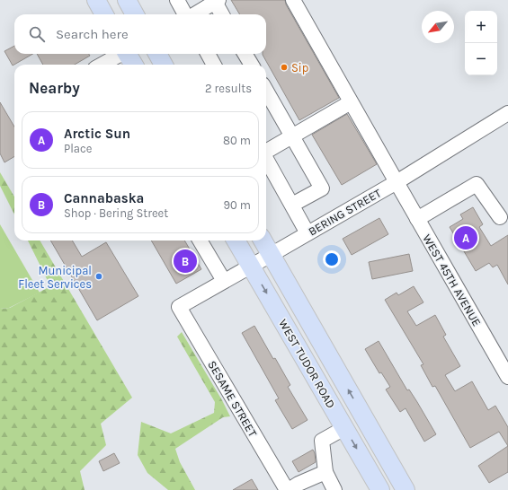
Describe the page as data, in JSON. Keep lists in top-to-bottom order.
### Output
{
  "streets": {
    "main road": ["WEST TUDOR ROAD"],
    "street": ["BERING STREET", "WEST 45TH AVENUE", "SESAME STREET"]
  },
  "crossings": [
    ["BERING STREET", "WEST 45TH AVENUE"],
    ["BERING STREET", "WEST TUDOR ROAD"],
    ["BERING STREET", "SESAME STREET"]
  ],
  "places": ["Sip", "Municipal Fleet Services"],
  "north": "bottom left",
  "page": {
    "map_buttons": ["+", "−"],
    "search": "Search here",
    "heading": ["Nearby", "2 results"],
    "list": [
      {
        "mark": "A",
        "name": "Arctic Sun",
        "note": "Place",
        "value": "80 m"
      },
      {
        "mark": "B",
        "name": "Cannabaska",
        "note": "Shop · Bering Street",
        "value": "90 m"
      }
    ],
    "pins": ["A", "B"]
  }
}
